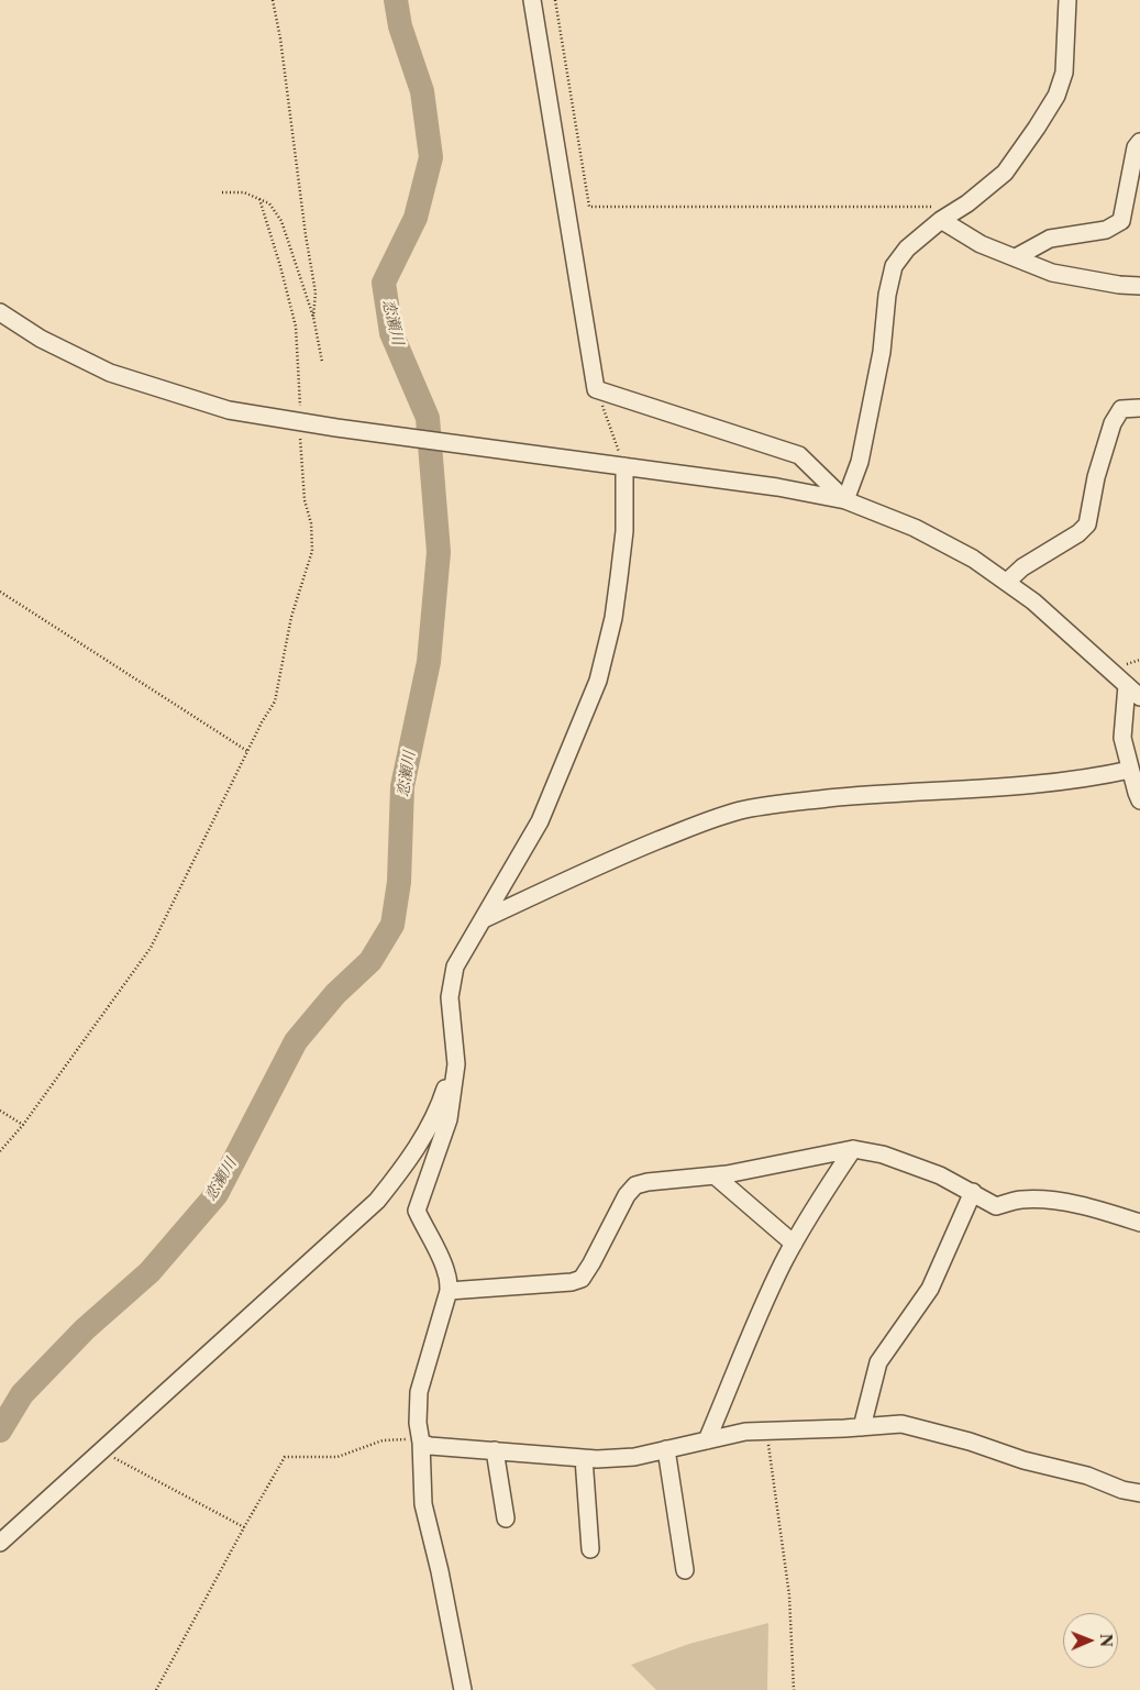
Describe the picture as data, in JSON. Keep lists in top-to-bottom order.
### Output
{
  "water": ["恋瀬川"],
  "north": "right"
}
